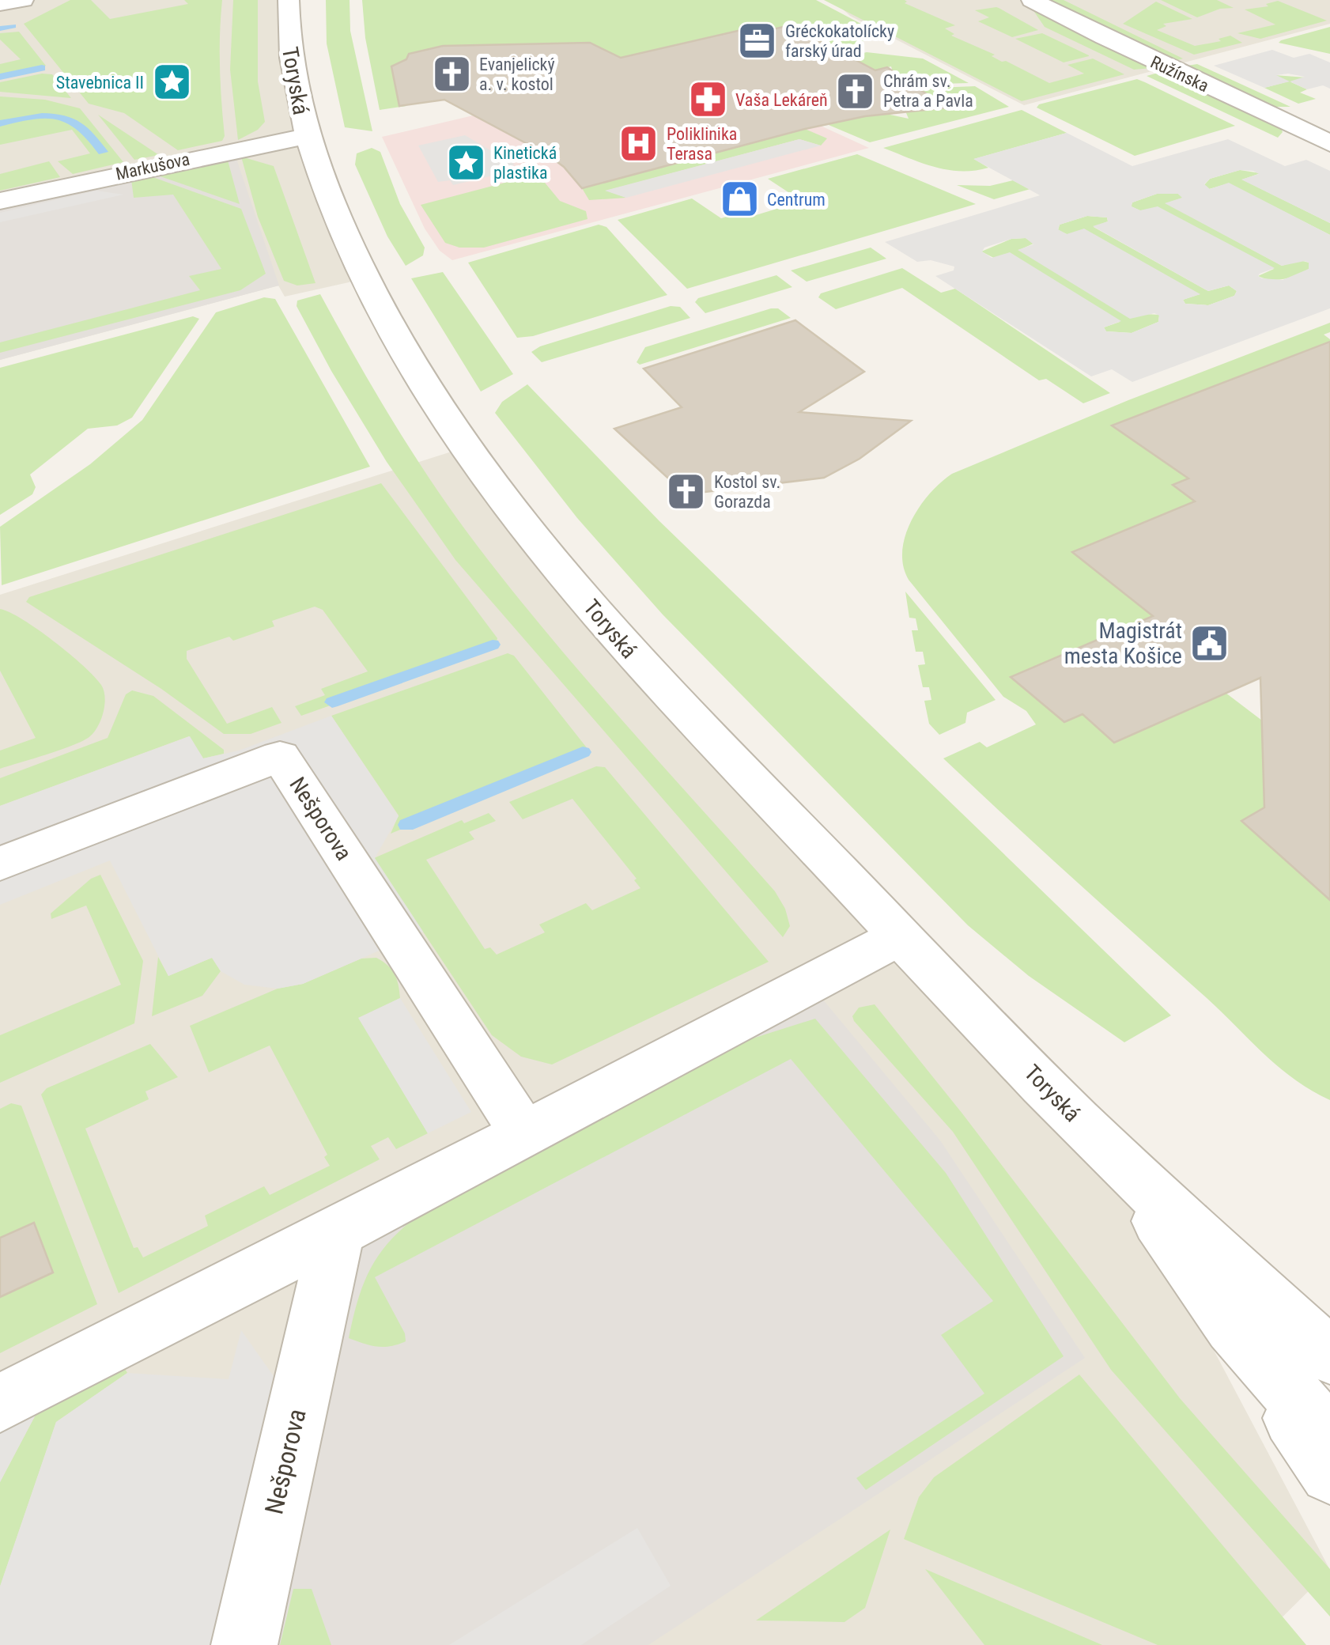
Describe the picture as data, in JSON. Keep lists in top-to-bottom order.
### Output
{
  "streets": {
    "street": [
      "Ružínska",
      "Toryská",
      "Markušova",
      "Nešporova"
    ]
  },
  "crossings": [
    ["Toryská", "Markušova"]
  ],
  "places": {
    "office": ["Gréckokatolícky farský úrad"],
    "church": ["Evanjelický a. v. kostol", "Chrám sv. Petra a Pavla", "Kostol sv. Gorazda"],
    "place": ["Stavebnica II", "Kinetická plastika"],
    "pharmacy": ["Vaša Lekáreň"],
    "hospital": ["Poliklinika Terasa"],
    "shop": ["Centrum"],
    "public building": ["Magistrát mesta Košice"]
  }
}
